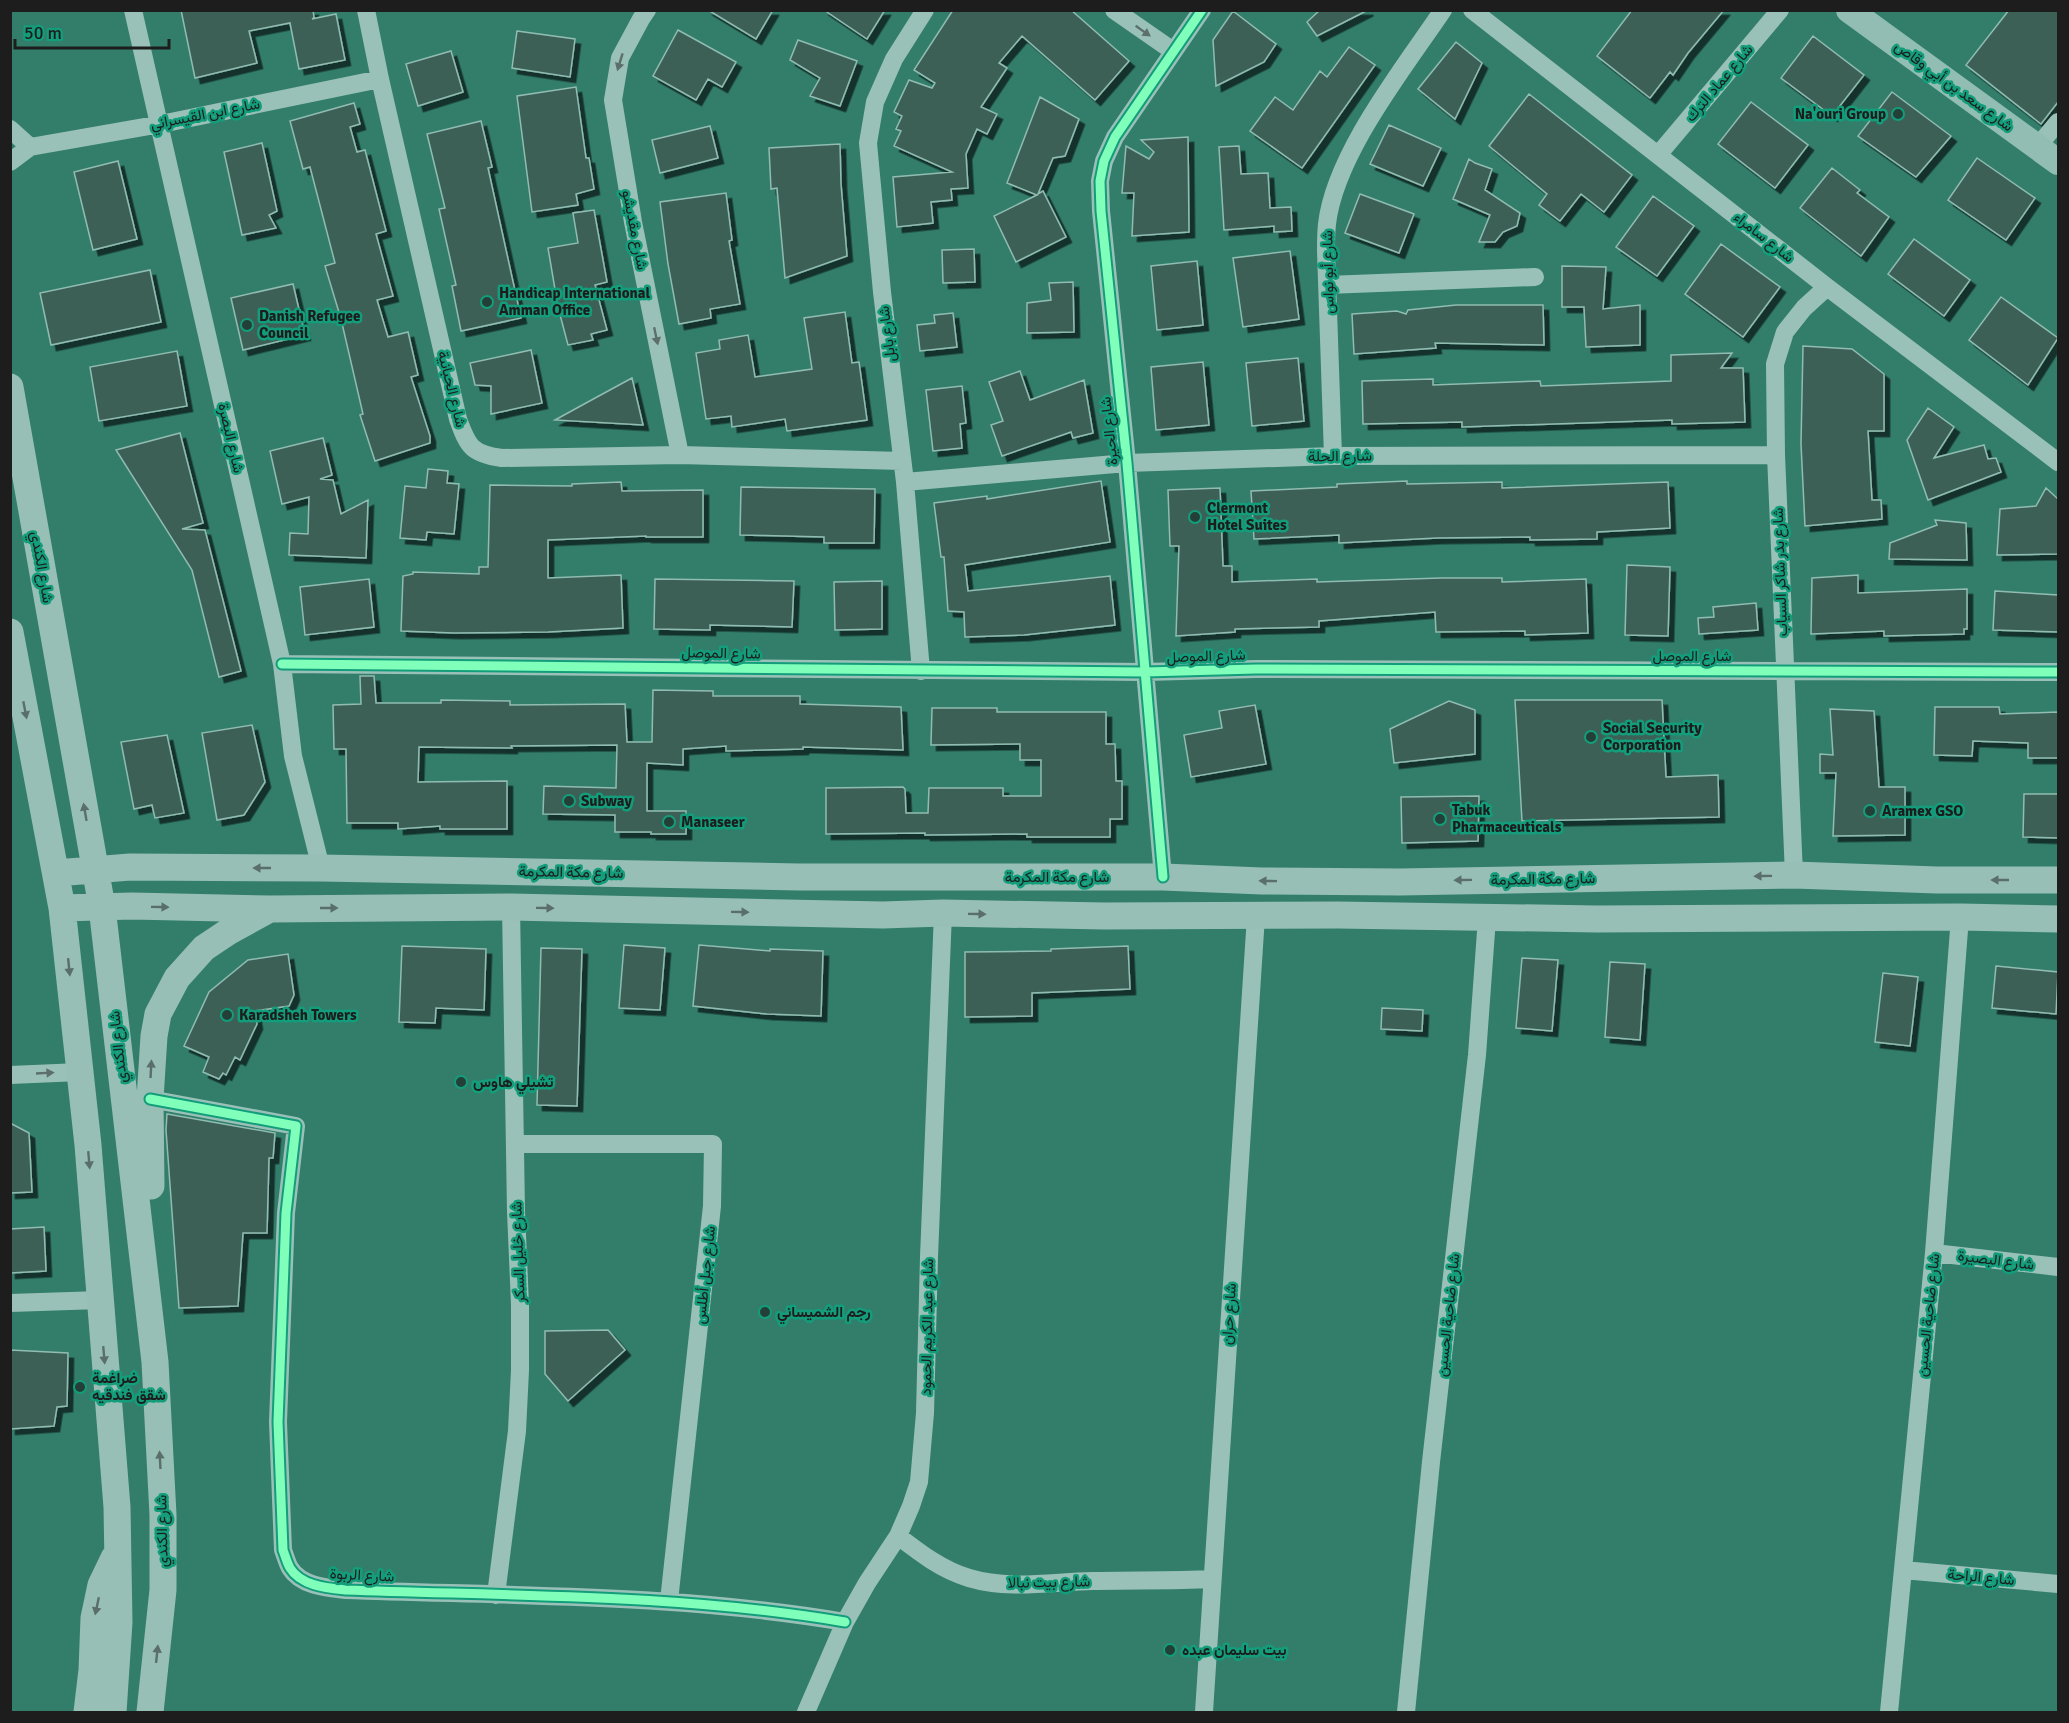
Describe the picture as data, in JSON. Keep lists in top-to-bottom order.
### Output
{
  "streets": {
    "main road": ["شارع الكندي", "شارع مكة المكرمة"],
    "street": [
      "شارع عماد الترك",
      "شارع سعد بن أبي وقاص",
      "شارع ابن القيسراني",
      "شارع مقديشو",
      "شارع سامراء",
      "شارع أبو نواس",
      "شارع بابل",
      "شارع الحبانية",
      "شارع الحيرة",
      "شارع البصرة",
      "شارع الحلة",
      "شارع بدر شاكر السياب",
      "شارع الموصل",
      "شارع خليل السكر",
      "شارع البصيرة",
      "شارع جبل أطلس",
      "شارع حران",
      "شارع ضاحية الحسين",
      "شارع عبد الكريم الحمود",
      "شارع الربوة",
      "شارع الراحة",
      "شارع بيت نبالا"
    ]
  },
  "crossings": [
    ["شارع عماد الترك", "شارع سامراء"],
    ["شارع ابن القيسراني", "شارع الحبانية"],
    ["شارع ابن القيسراني", "شارع البصرة"],
    ["شارع مقديشو", "شارع الحبانية"],
    ["شارع سامراء", "شارع بدر شاكر السياب"],
    ["شارع أبو نواس", "شارع الحلة"],
    ["شارع بابل", "شارع الحبانية"],
    ["شارع بابل", "شارع الحلة"],
    ["شارع بابل", "شارع الموصل"],
    ["شارع الحيرة", "شارع الحلة"],
    ["شارع الحيرة", "شارع الموصل"],
    ["شارع الحيرة", "شارع مكة المكرمة"],
    ["شارع البصرة", "شارع الموصل"],
    ["شارع البصرة", "شارع مكة المكرمة"],
    ["شارع الحلة", "شارع بدر شاكر السياب"],
    ["شارع الكندي", "شارع مكة المكرمة"],
    ["شارع بدر شاكر السياب", "شارع الموصل"],
    ["شارع بدر شاكر السياب", "شارع مكة المكرمة"],
    ["شارع خليل السكر", "شارع جبل أطلس"],
    ["شارع خليل السكر", "شارع الربوة"],
    ["شارع البصيرة", "شارع ضاحية الحسين"],
    ["شارع جبل أطلس", "شارع الربوة"],
    ["شارع حران", "شارع بيت نبالا"],
    ["شارع ضاحية الحسين", "شارع الراحة"],
    ["شارع عبد الكريم الحمود", "شارع الربوة"],
    ["شارع عبد الكريم الحمود", "شارع بيت نبالا"]
  ],
  "one_way": ["شارع مقديشو"],
  "places": [
    "Na'ouri Group",
    "Handicap International Amman Office",
    "Danish Refugee Council",
    "Clermont Hotel Suites",
    "Social Security Corporation",
    "Subway",
    "Aramex GSO",
    "Tabuk Pharmaceuticals",
    "Manaseer",
    "Karadsheh Towers",
    "تشيلي هاوس",
    "رجم الشميساني",
    "ضراغمة شقق فندقيه",
    "بيت سليمان عبده"
  ],
  "scale_bar": "50 m"
}
